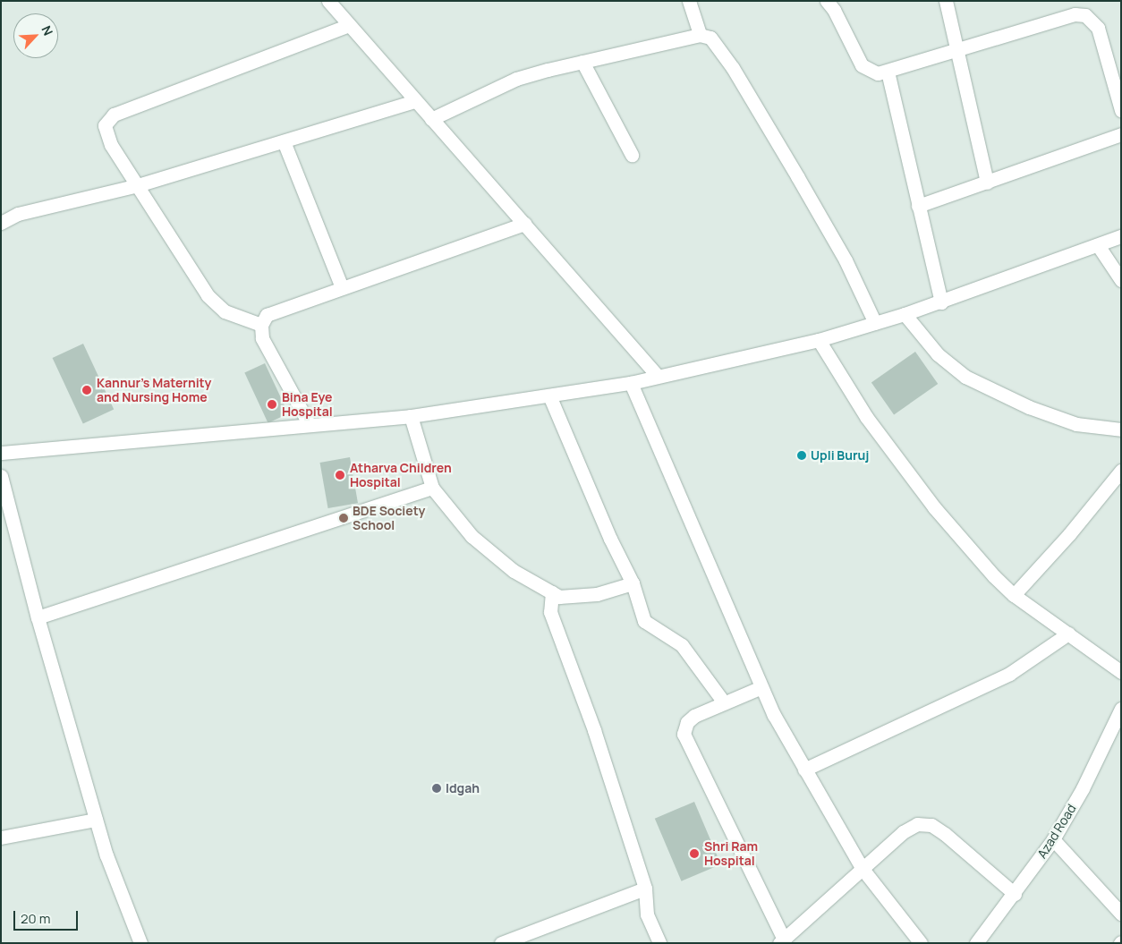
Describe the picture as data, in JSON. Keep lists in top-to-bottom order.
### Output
{
  "streets": {
    "street": ["Azad Road"]
  },
  "places": [
    "Kannur's Maternity and Nursing Home",
    "Bina Eye Hospital",
    "Upli Buruj",
    "Atharva Children Hospital",
    "BDE Society School",
    "Idgah",
    "Shri Ram Hospital"
  ],
  "scale_bar": "20 m",
  "north": "top right"
}
